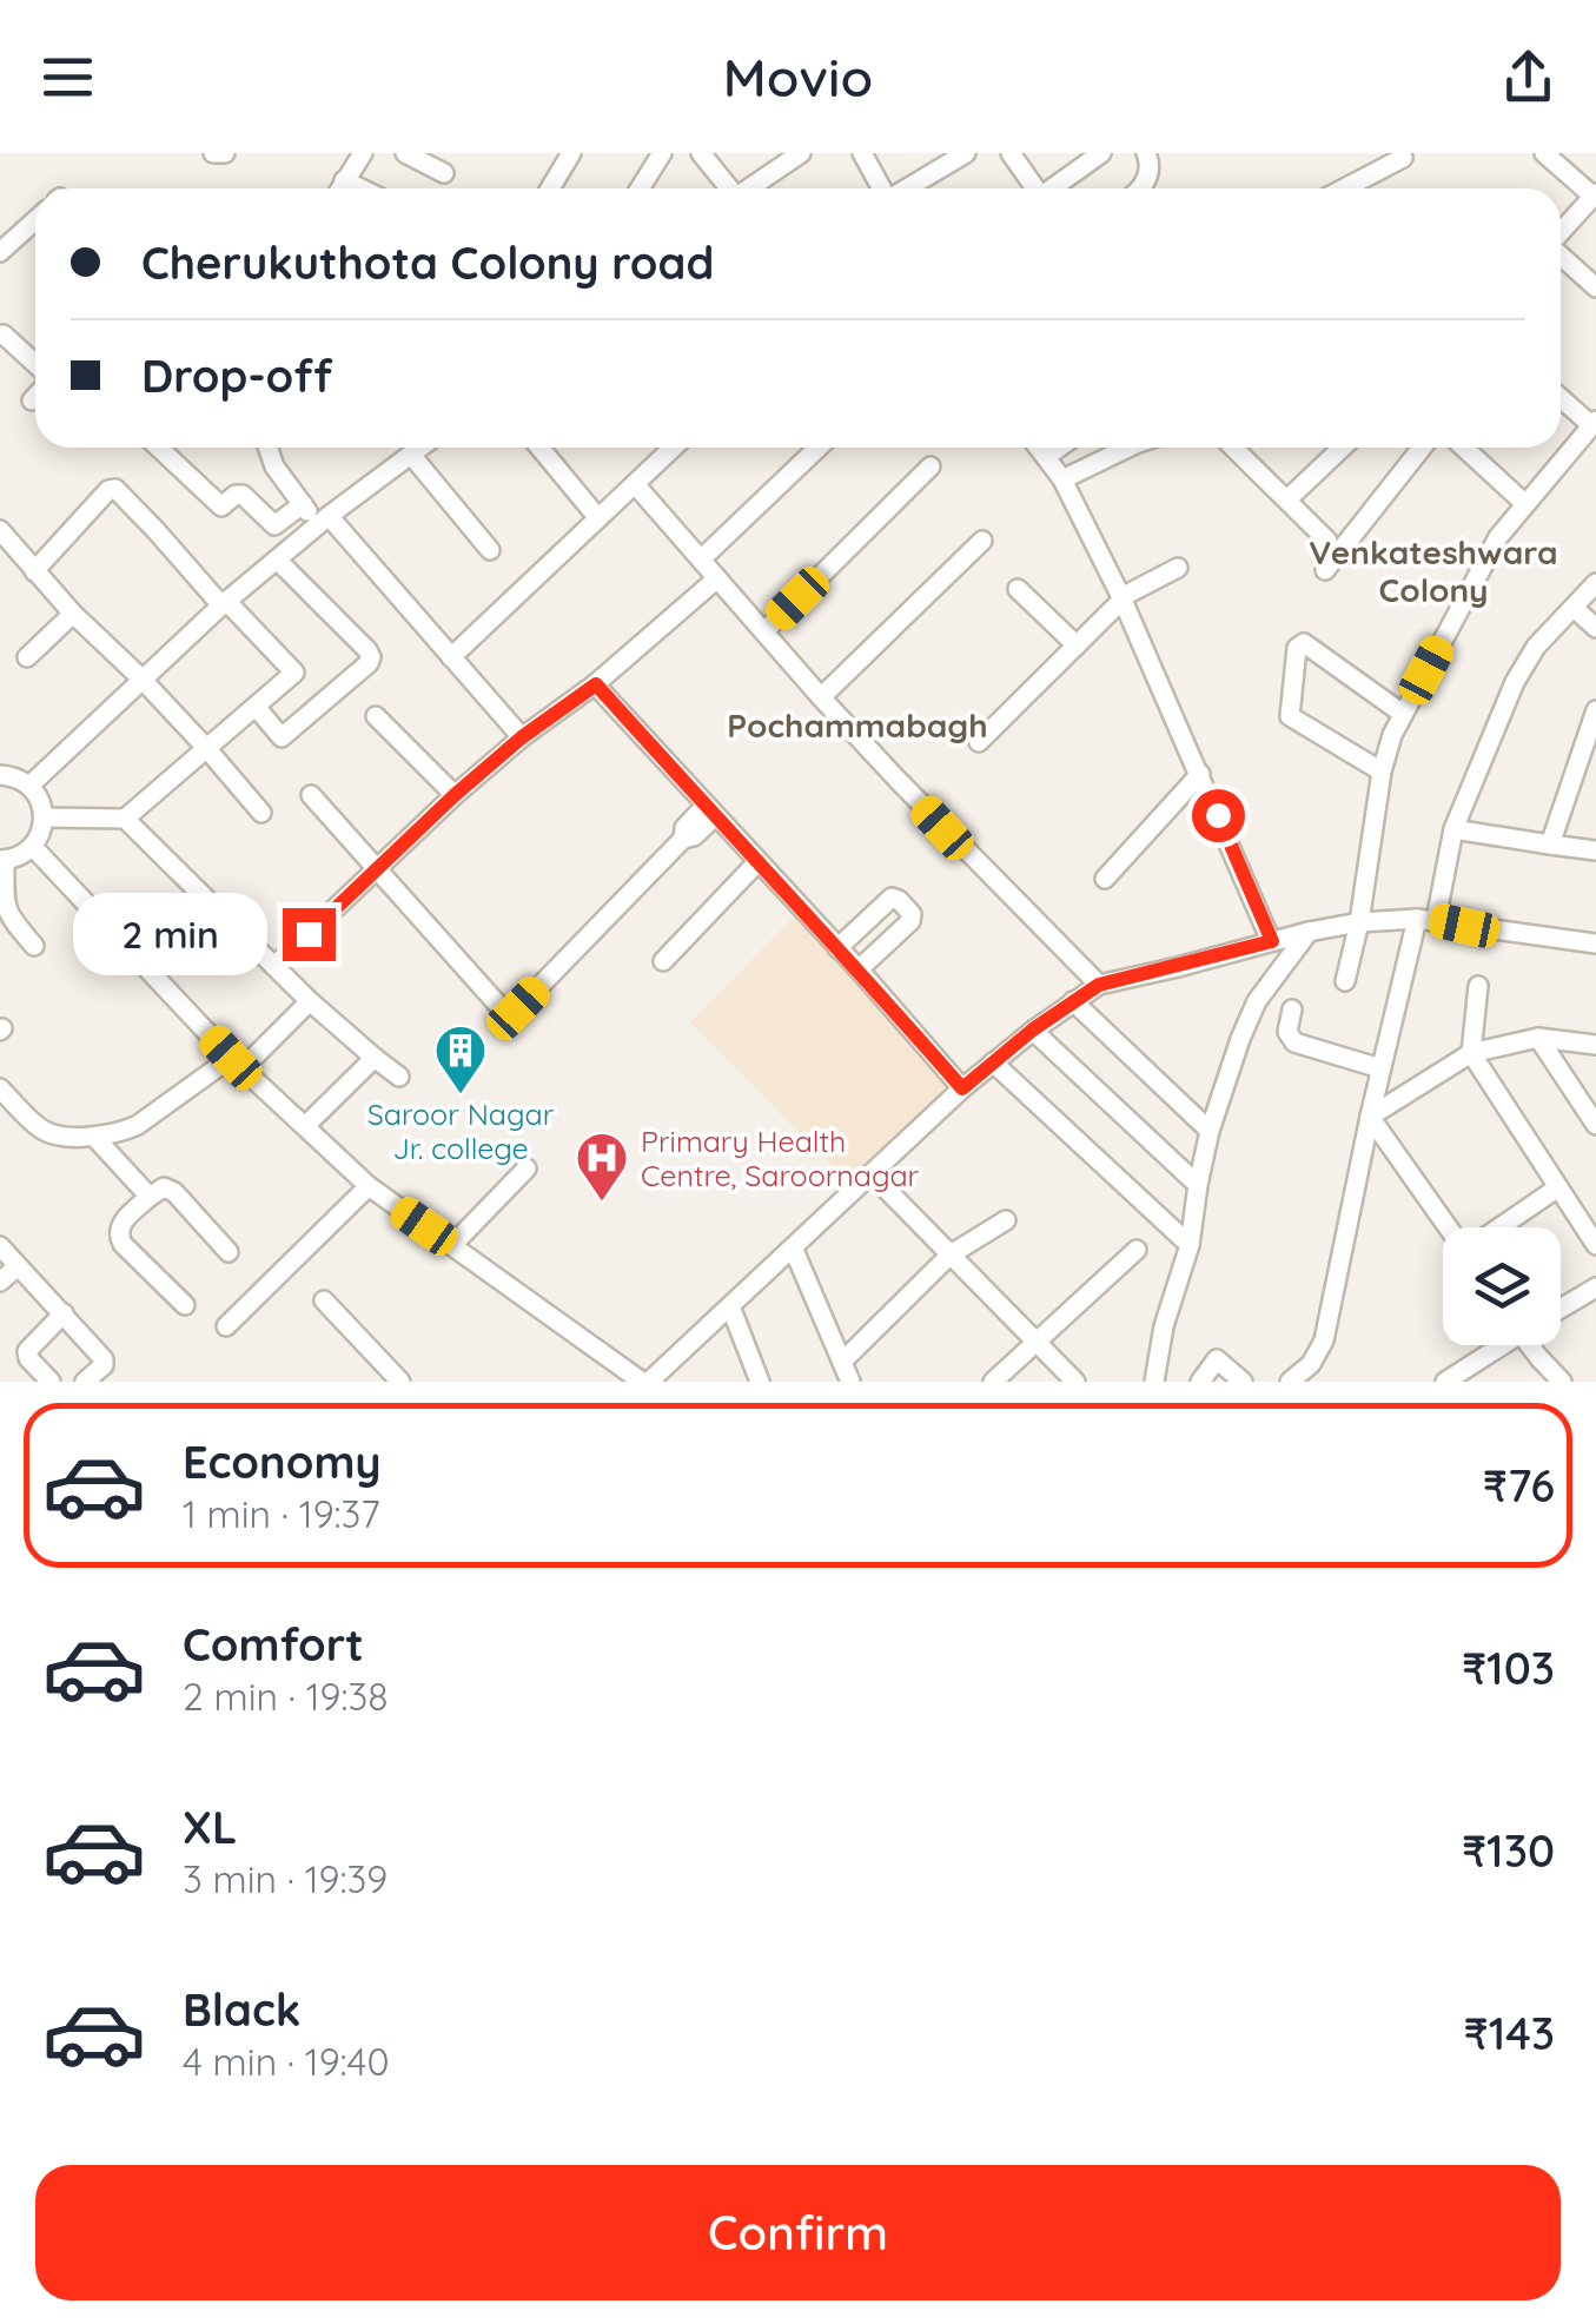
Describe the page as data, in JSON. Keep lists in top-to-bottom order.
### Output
{
  "districts": ["Venkateshwara Colony", "Pochammabagh"],
  "places": {
    "building": ["Saroor Nagar Jr. college"],
    "hospital": ["Primary Health Centre, Saroornagar"]
  },
  "page": {
    "header": "Movio",
    "banner": ["Cherukuthota Colony road", "Drop-off"],
    "bubble": "2 min",
    "list": [
      {
        "name": "Economy",
        "note": "1 min · 19:37",
        "value": "₹76"
      },
      {
        "name": "Comfort",
        "note": "2 min · 19:38",
        "value": "₹103"
      },
      {
        "name": "XL",
        "note": "3 min · 19:39",
        "value": "₹130"
      },
      {
        "name": "Black",
        "note": "4 min · 19:40",
        "value": "₹143"
      }
    ],
    "buttons": "Confirm"
  }
}
